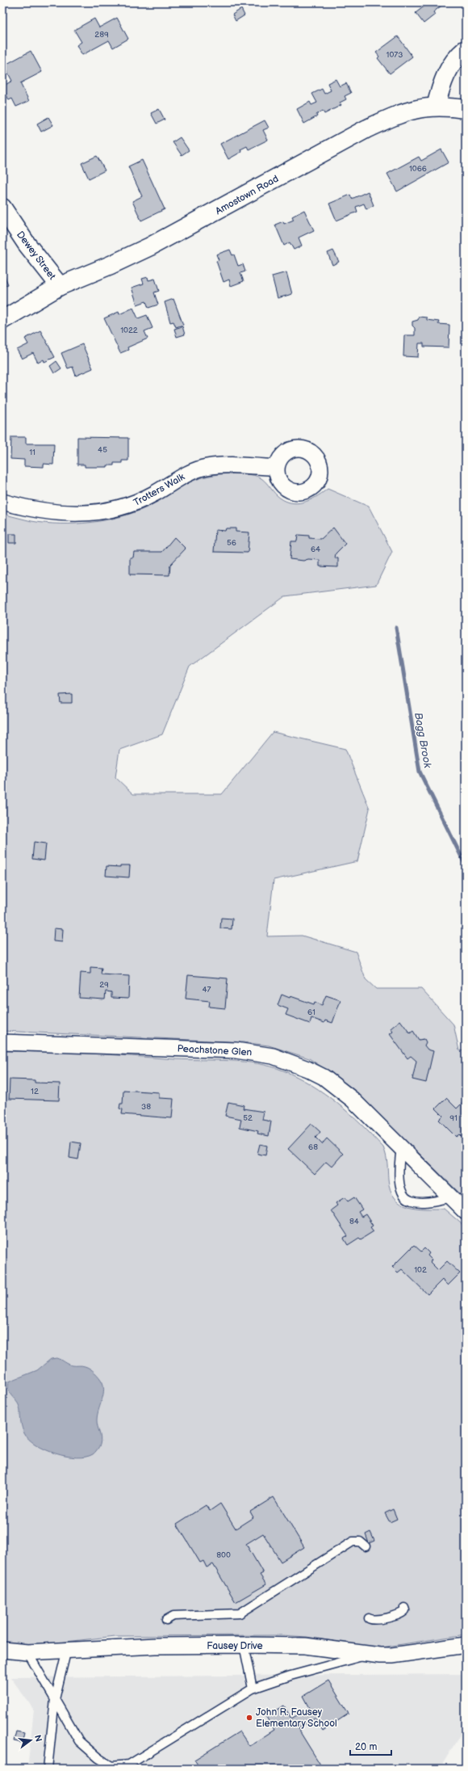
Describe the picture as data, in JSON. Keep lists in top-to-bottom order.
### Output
{
  "streets": {
    "main road": ["Amostown Road", "Dewey Street"],
    "street": ["Trotters Walk", "Peachstone Glen", "Fausey Drive"]
  },
  "crossings": [
    ["Amostown Road", "Dewey Street"]
  ],
  "water": ["Bagg Brook"],
  "places": ["John R. Fausey Elementary School"],
  "house_numbers": [
    "289",
    "1073",
    "1066",
    "1022",
    "45",
    "11",
    "56",
    "64",
    "29",
    "47",
    "61",
    "12",
    "38",
    "52",
    "91",
    "68",
    "84",
    "102",
    "800"
  ],
  "scale_bar": "20 m",
  "north": "right"
}
